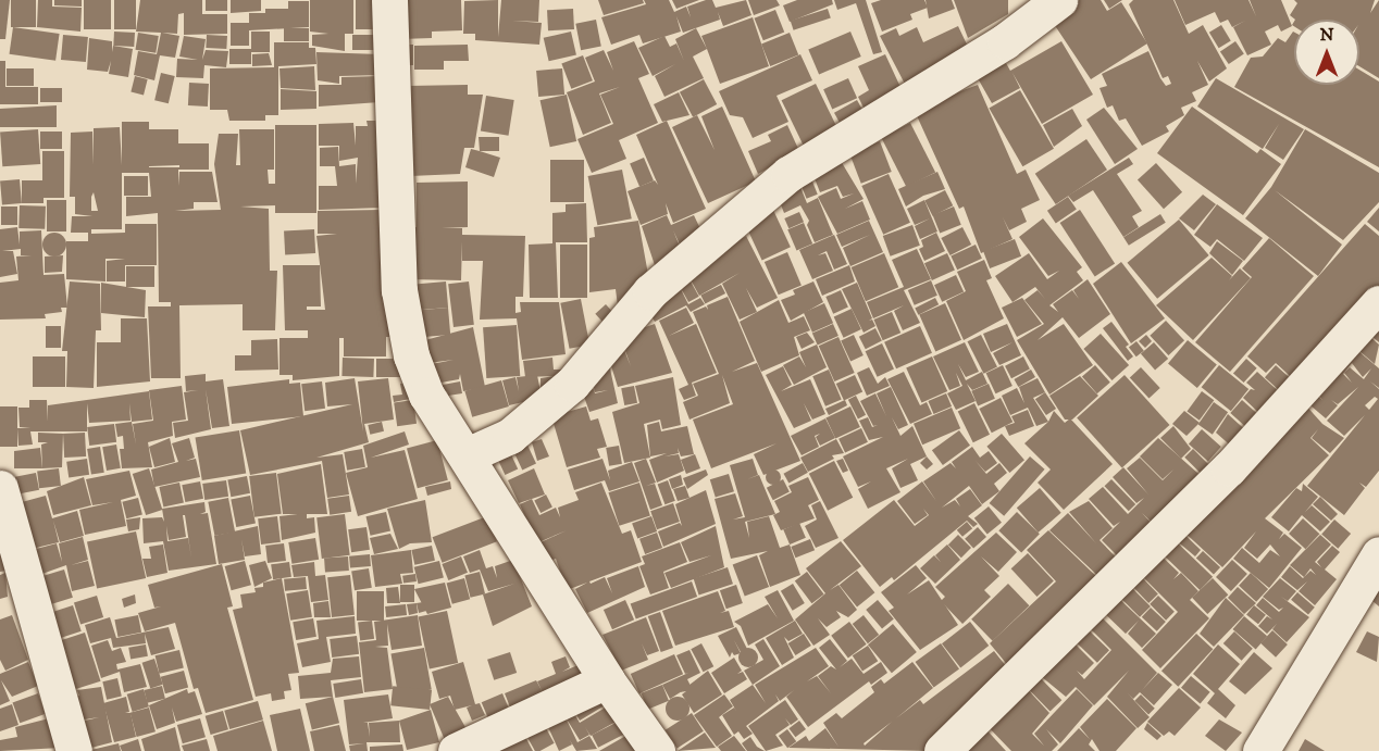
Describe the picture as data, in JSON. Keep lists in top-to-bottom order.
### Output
{
  "north": "top"
}
